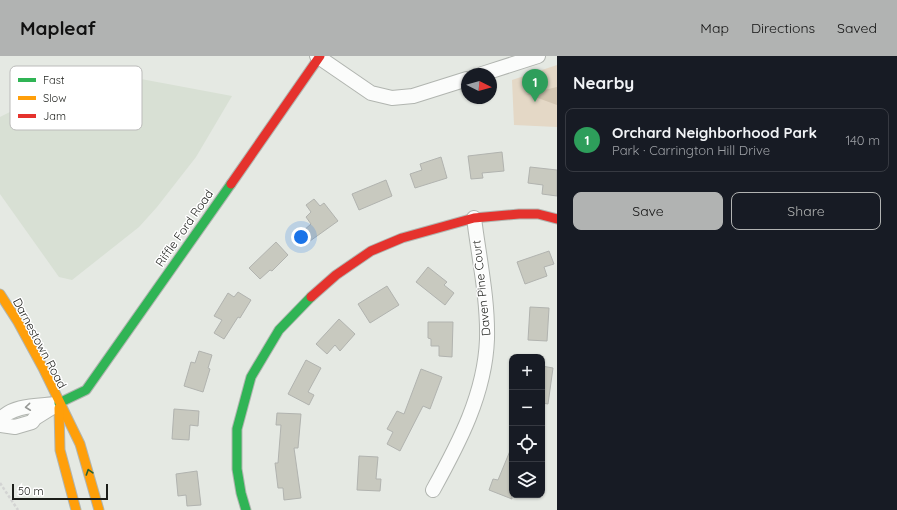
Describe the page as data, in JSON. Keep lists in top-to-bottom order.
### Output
{
  "streets": {
    "street": ["Riffle Ford Road", "Daven Pine Court", "Darnestown Road"]
  },
  "crossings": [
    ["Riffle Ford Road", "Darnestown Road"]
  ],
  "legend": ["Fast", "Slow", "Jam"],
  "scale_bar": "50 m",
  "north": "right",
  "page": {
    "header": "Mapleaf",
    "nav": ["Map", "Directions", "Saved"],
    "heading": "Nearby",
    "pins": "1",
    "list": [
      {
        "mark": "1",
        "name": "Orchard Neighborhood Park",
        "note": "Park · Carrington Hill Drive",
        "value": "140 m"
      }
    ],
    "buttons": ["Save", "Share"],
    "map_buttons": ["+", "−"],
    "scale": "50 m"
  }
}
